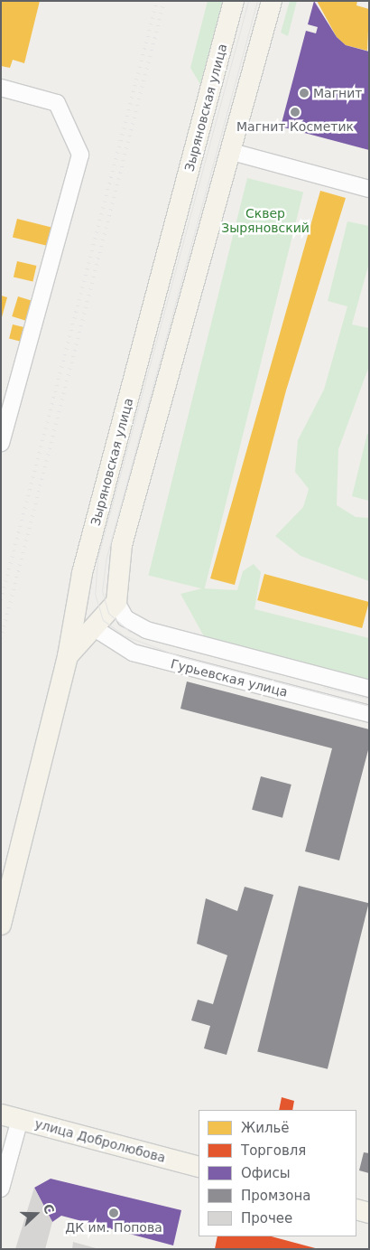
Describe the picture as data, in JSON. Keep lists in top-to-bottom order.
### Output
{
  "streets": {
    "main road": ["Зыряновская улица", "улица Добролюбова"],
    "street": ["Гурьевская улица"]
  },
  "parks": ["Cквер Зыряновский"],
  "places": ["Магнит", "Магнит Косметик", "ДК им. Попова"],
  "legend": [
    "Жильё",
    "Торговля",
    "Офисы",
    "Промзона",
    "Прочее"
  ],
  "north": "right"
}
